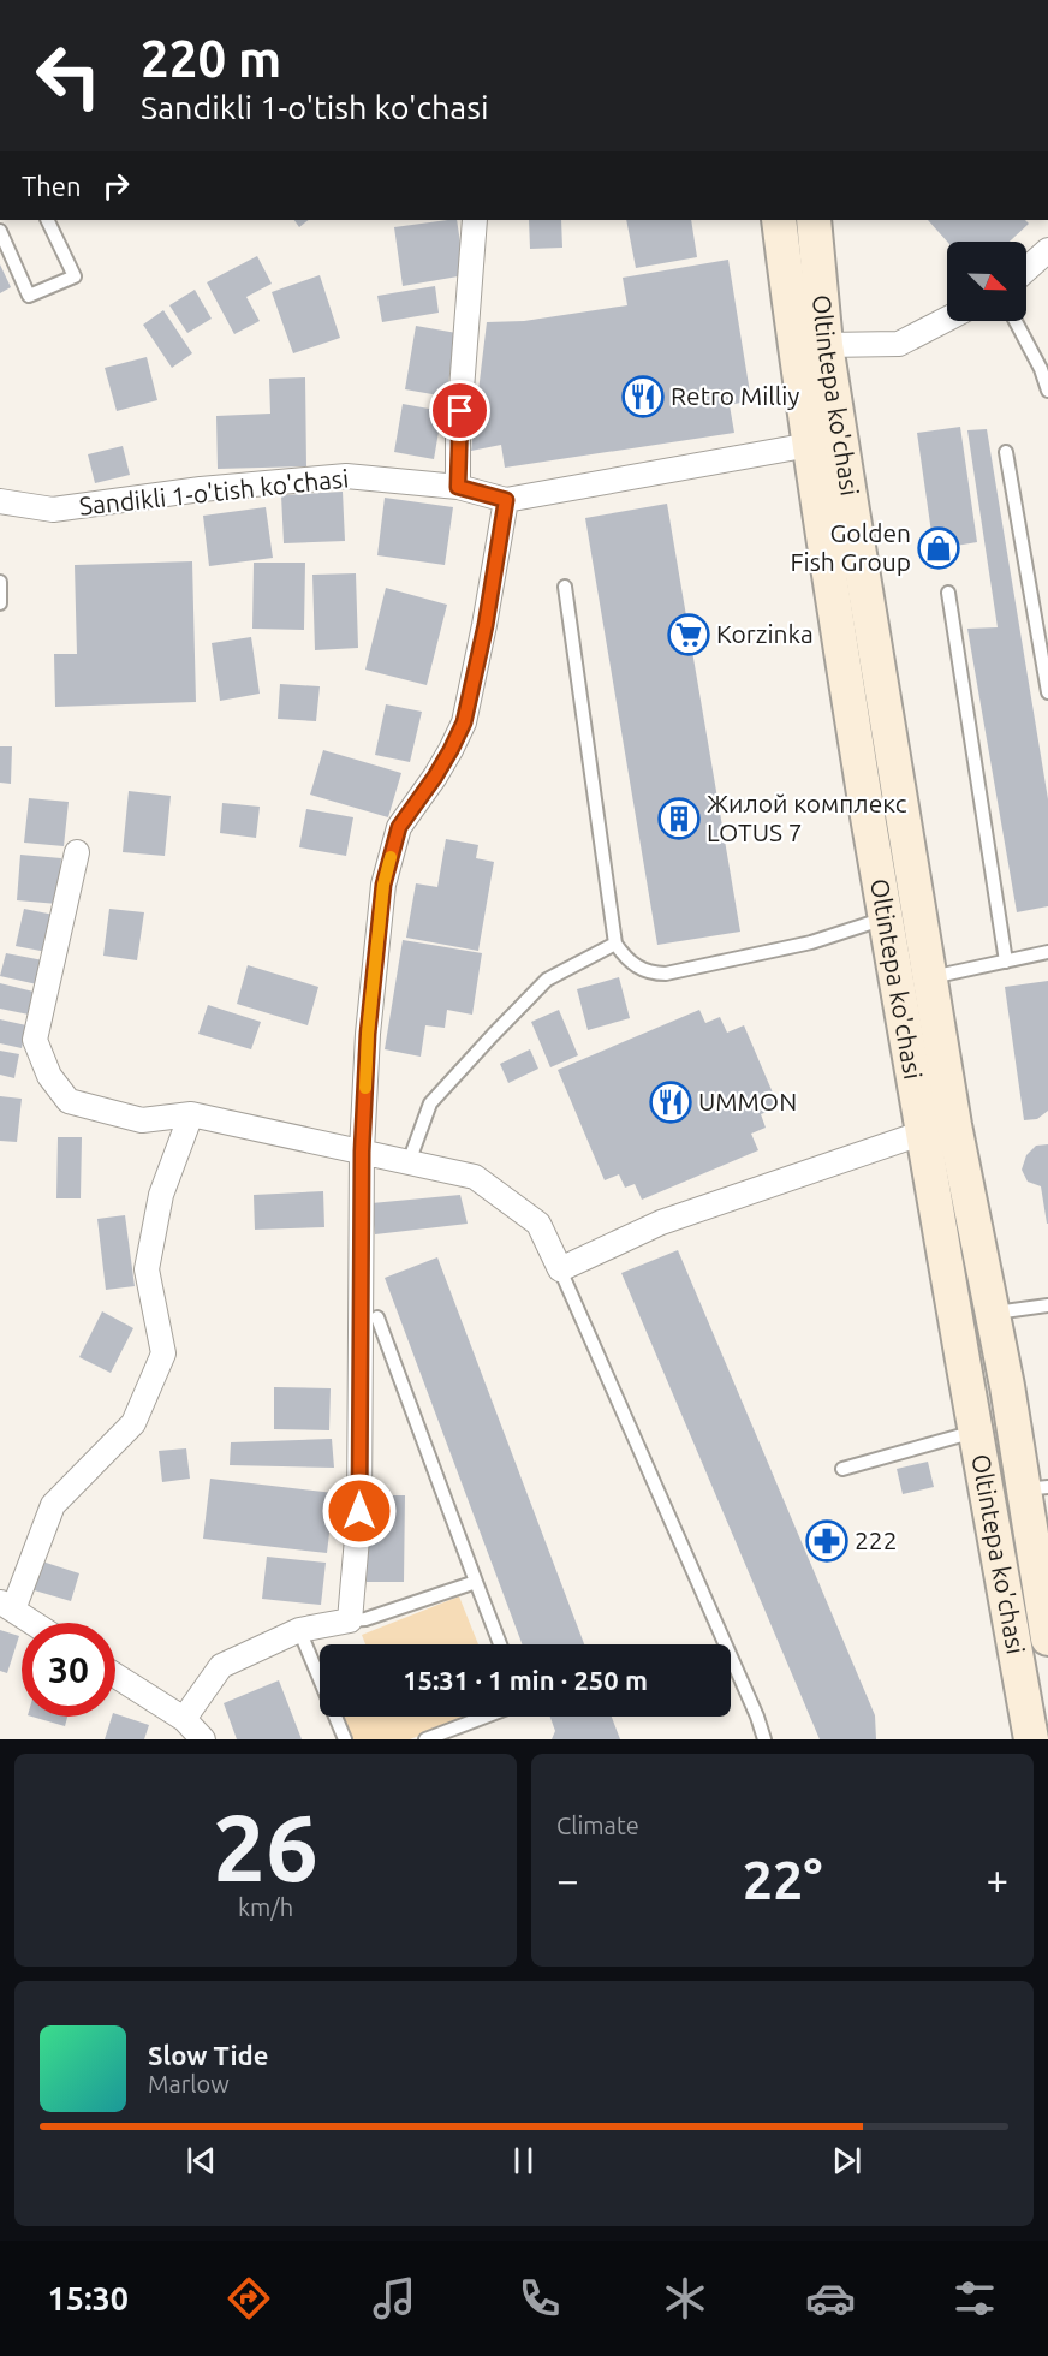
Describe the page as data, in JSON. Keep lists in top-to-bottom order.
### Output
{
  "streets": {
    "street": ["Oltintepa ko'chasi", "Sandikli 1-o'tish ko'chasi"]
  },
  "crossings": [
    ["Oltintepa ko'chasi", "Sandikli 1-o'tish ko'chasi"]
  ],
  "places": {
    "restaurant": ["Retro Milliy", "UMMON"],
    "shop": ["Golden Fish Group"],
    "supermarket": ["Korzinka"],
    "building": ["Жилой комплекс LOTUS 7"],
    "pharmacy": ["222"]
  },
  "north": "bottom right",
  "page": {
    "turn": ["220 m", "Sandikli 1-o'tish ko'chasi"],
    "then": "Then",
    "limit": "30",
    "trip": "15:31 · 1 min · 250 m",
    "tile": [
      ["26", "km/h"],
      "Climate"
    ],
    "heat": ["−", "22°", "+"],
    "song": ["Slow Tide", "Marlow"],
    "tabs": "15:30"
  }
}
